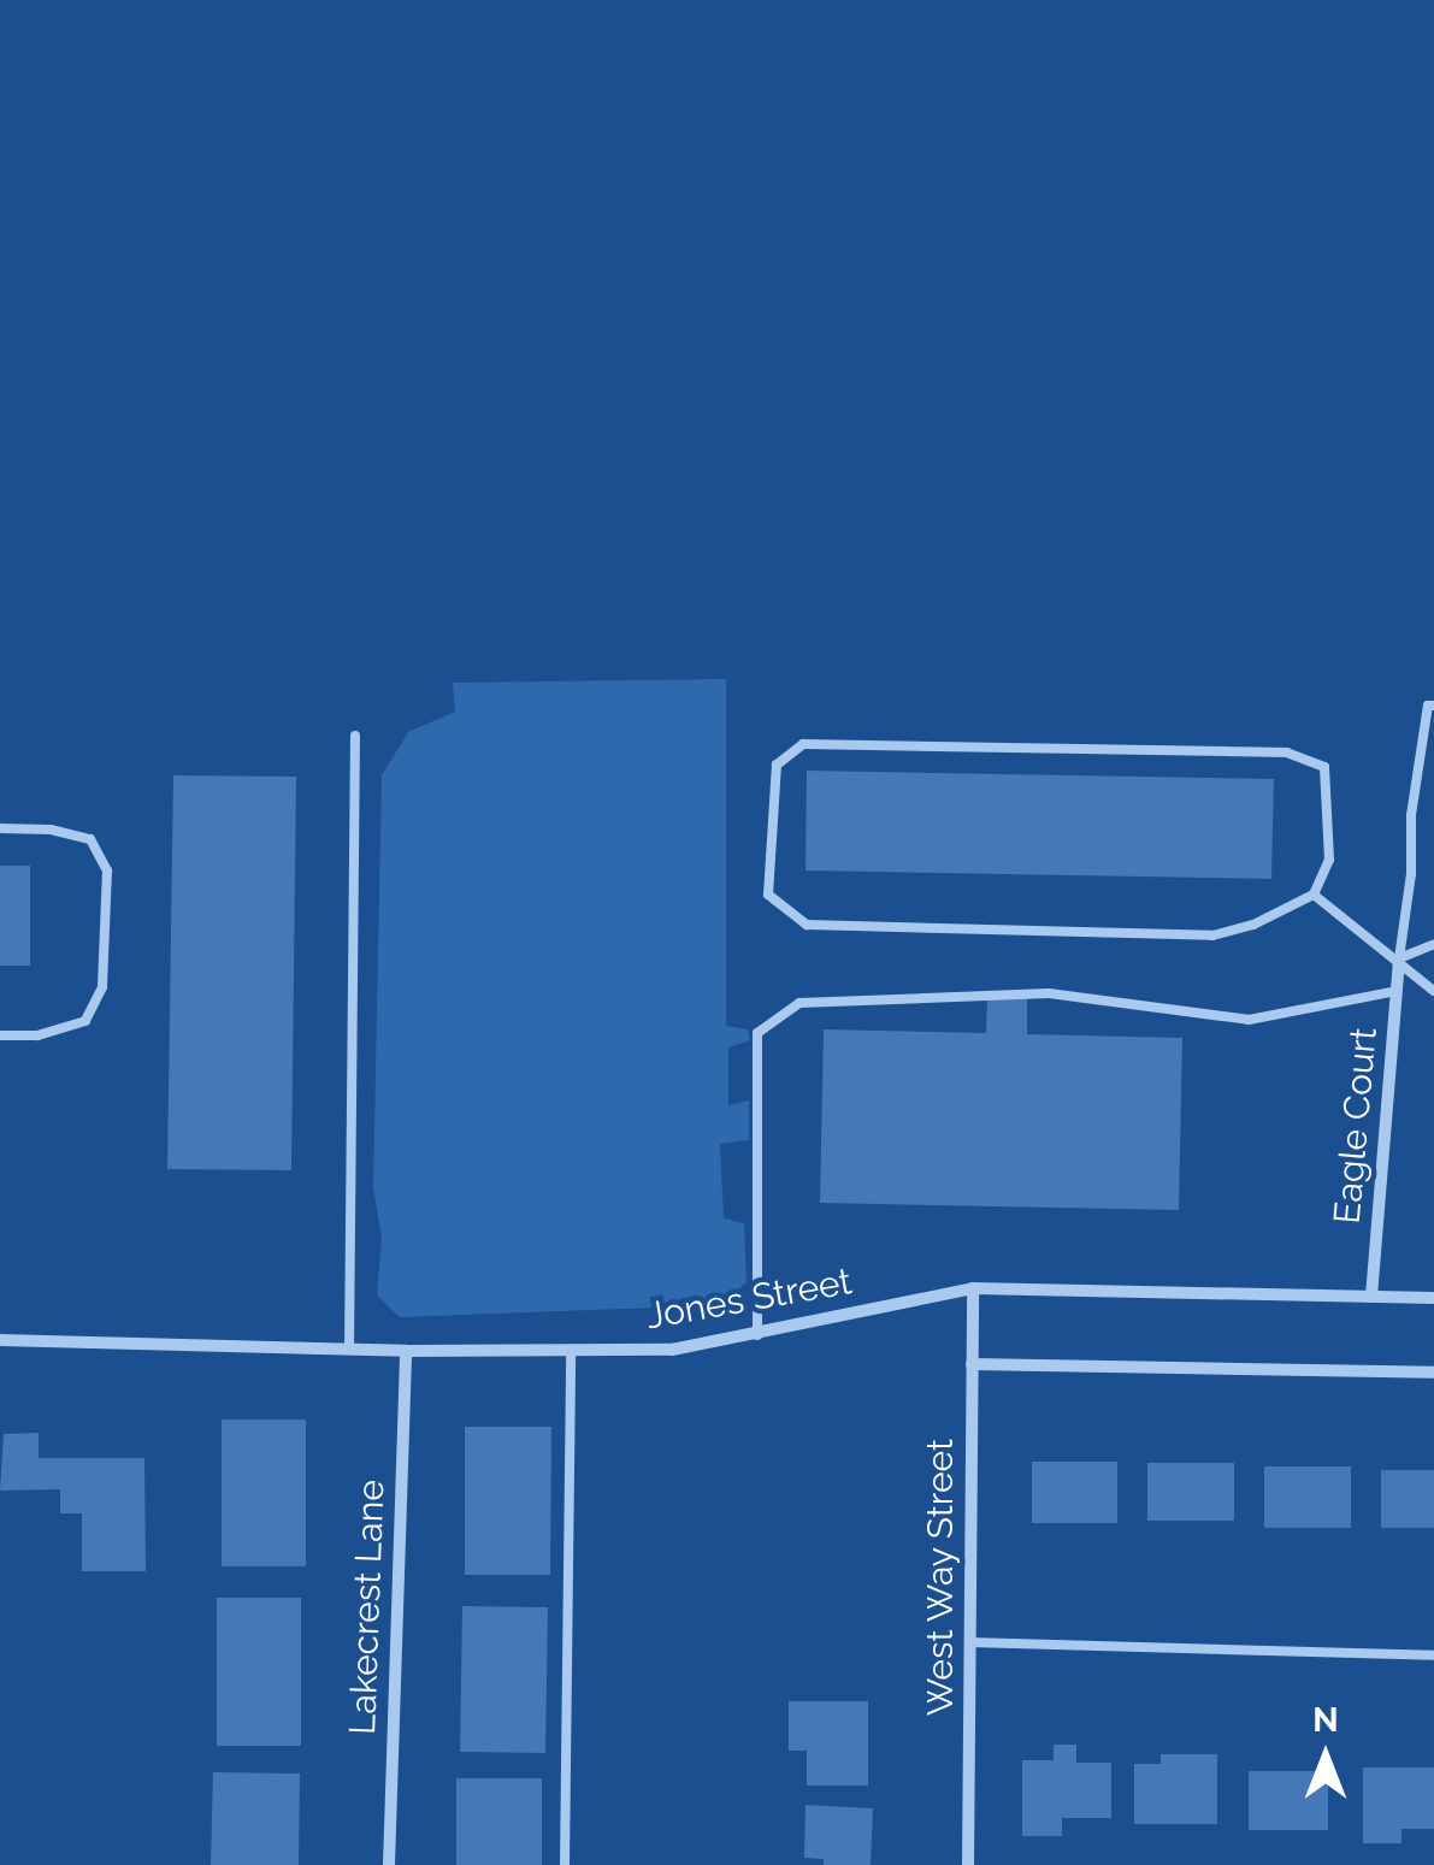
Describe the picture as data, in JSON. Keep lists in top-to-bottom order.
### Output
{
  "streets": {
    "street": [
      "Eagle Court",
      "Jones Street",
      "West Way Street",
      "Lakecrest Lane"
    ]
  },
  "crossings": [
    ["Eagle Court", "Jones Street"],
    ["Jones Street", "West Way Street"],
    ["Jones Street", "Lakecrest Lane"]
  ],
  "north": "top"
}
